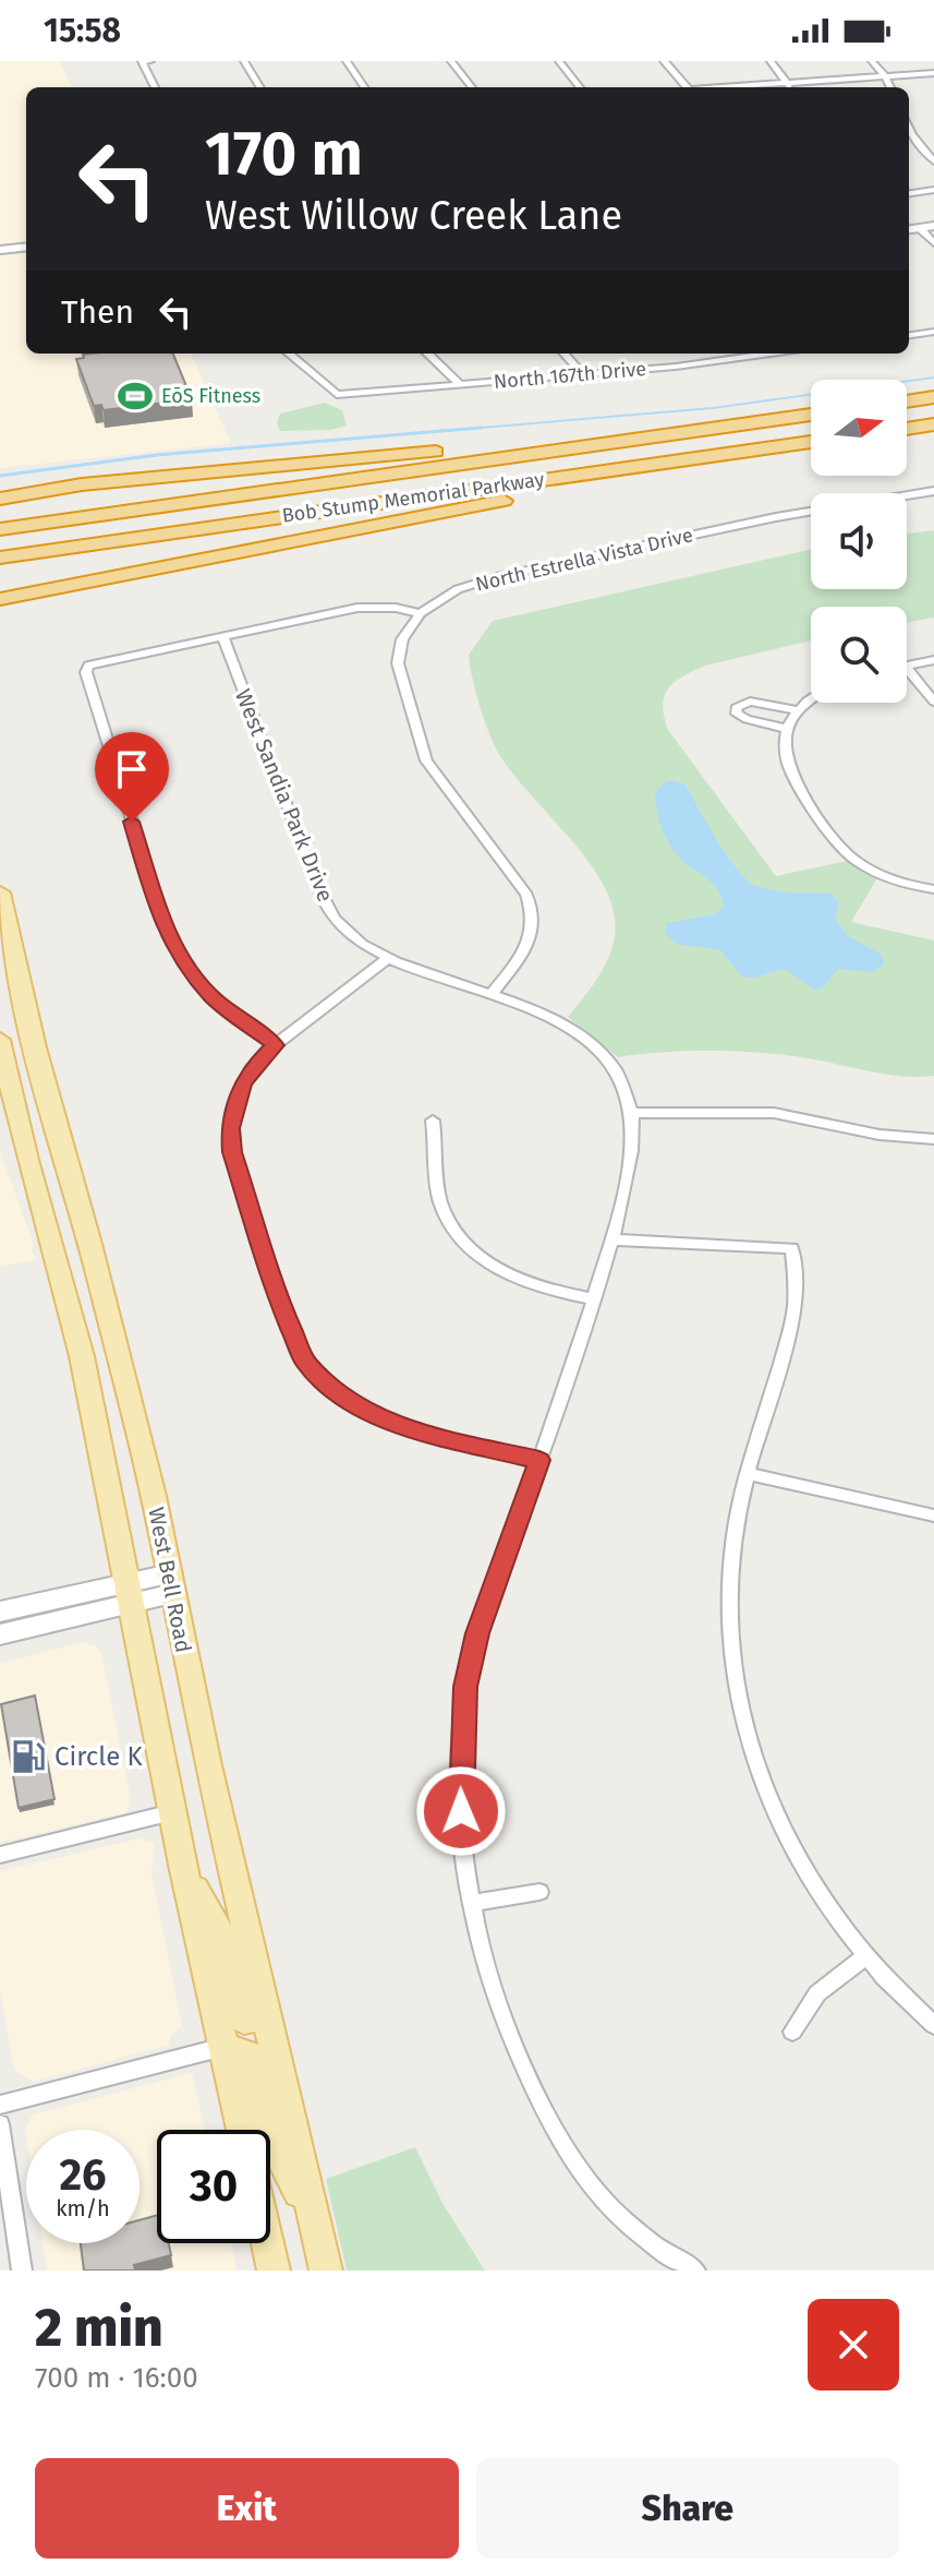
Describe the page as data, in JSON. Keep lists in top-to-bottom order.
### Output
{
  "streets": {
    "highway": ["Bob Stump Memorial Parkway"],
    "main road": ["West Bell Road"],
    "street": ["North 167th Drive", "North Estrella Vista Drive", "West Sandia Park Drive"]
  },
  "places": {
    "sports": ["EōS Fitness"],
    "fuel station": ["Circle K"]
  },
  "north": "right",
  "page": {
    "status": "15:58",
    "turn": ["170 m", "West Willow Creek Lane"],
    "then": "Then",
    "speed": "26 km/h",
    "limit": "30",
    "heading": ["2 min", "700 m · 16:00"],
    "buttons": ["Exit", "Share"]
  }
}
